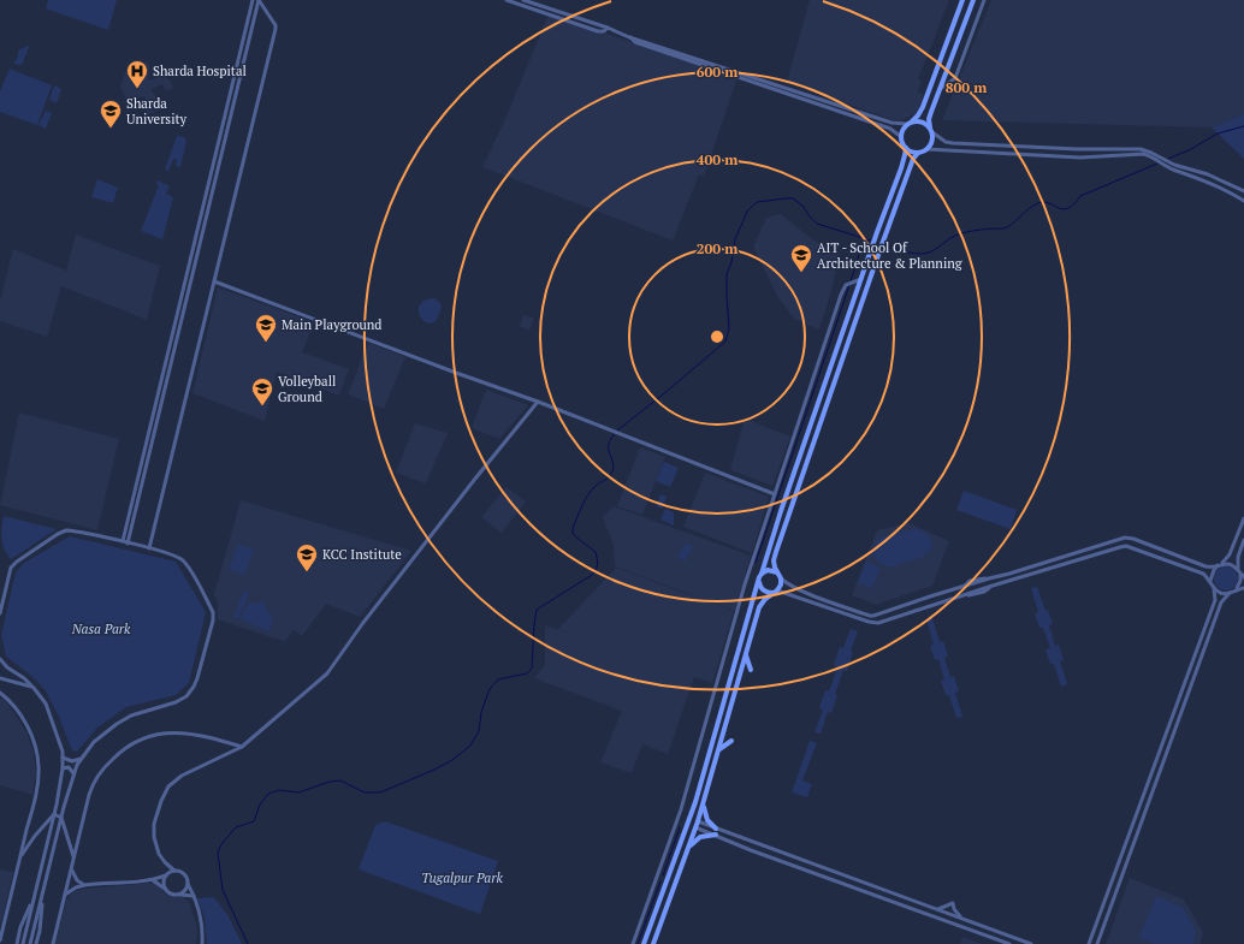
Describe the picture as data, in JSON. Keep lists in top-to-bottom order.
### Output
{
  "parks": ["Nasa Park", "Tugalpur Park"],
  "places": {
    "hospital": ["Sharda Hospital"],
    "school or university": [
      "Sharda University",
      "AIT - School Of Architecture & Planning",
      "Main Playground",
      "Volleyball Ground",
      "KCC Institute"
    ]
  },
  "rings": [
    "600 m",
    "800 m",
    "400 m",
    "200 m"
  ]
}
